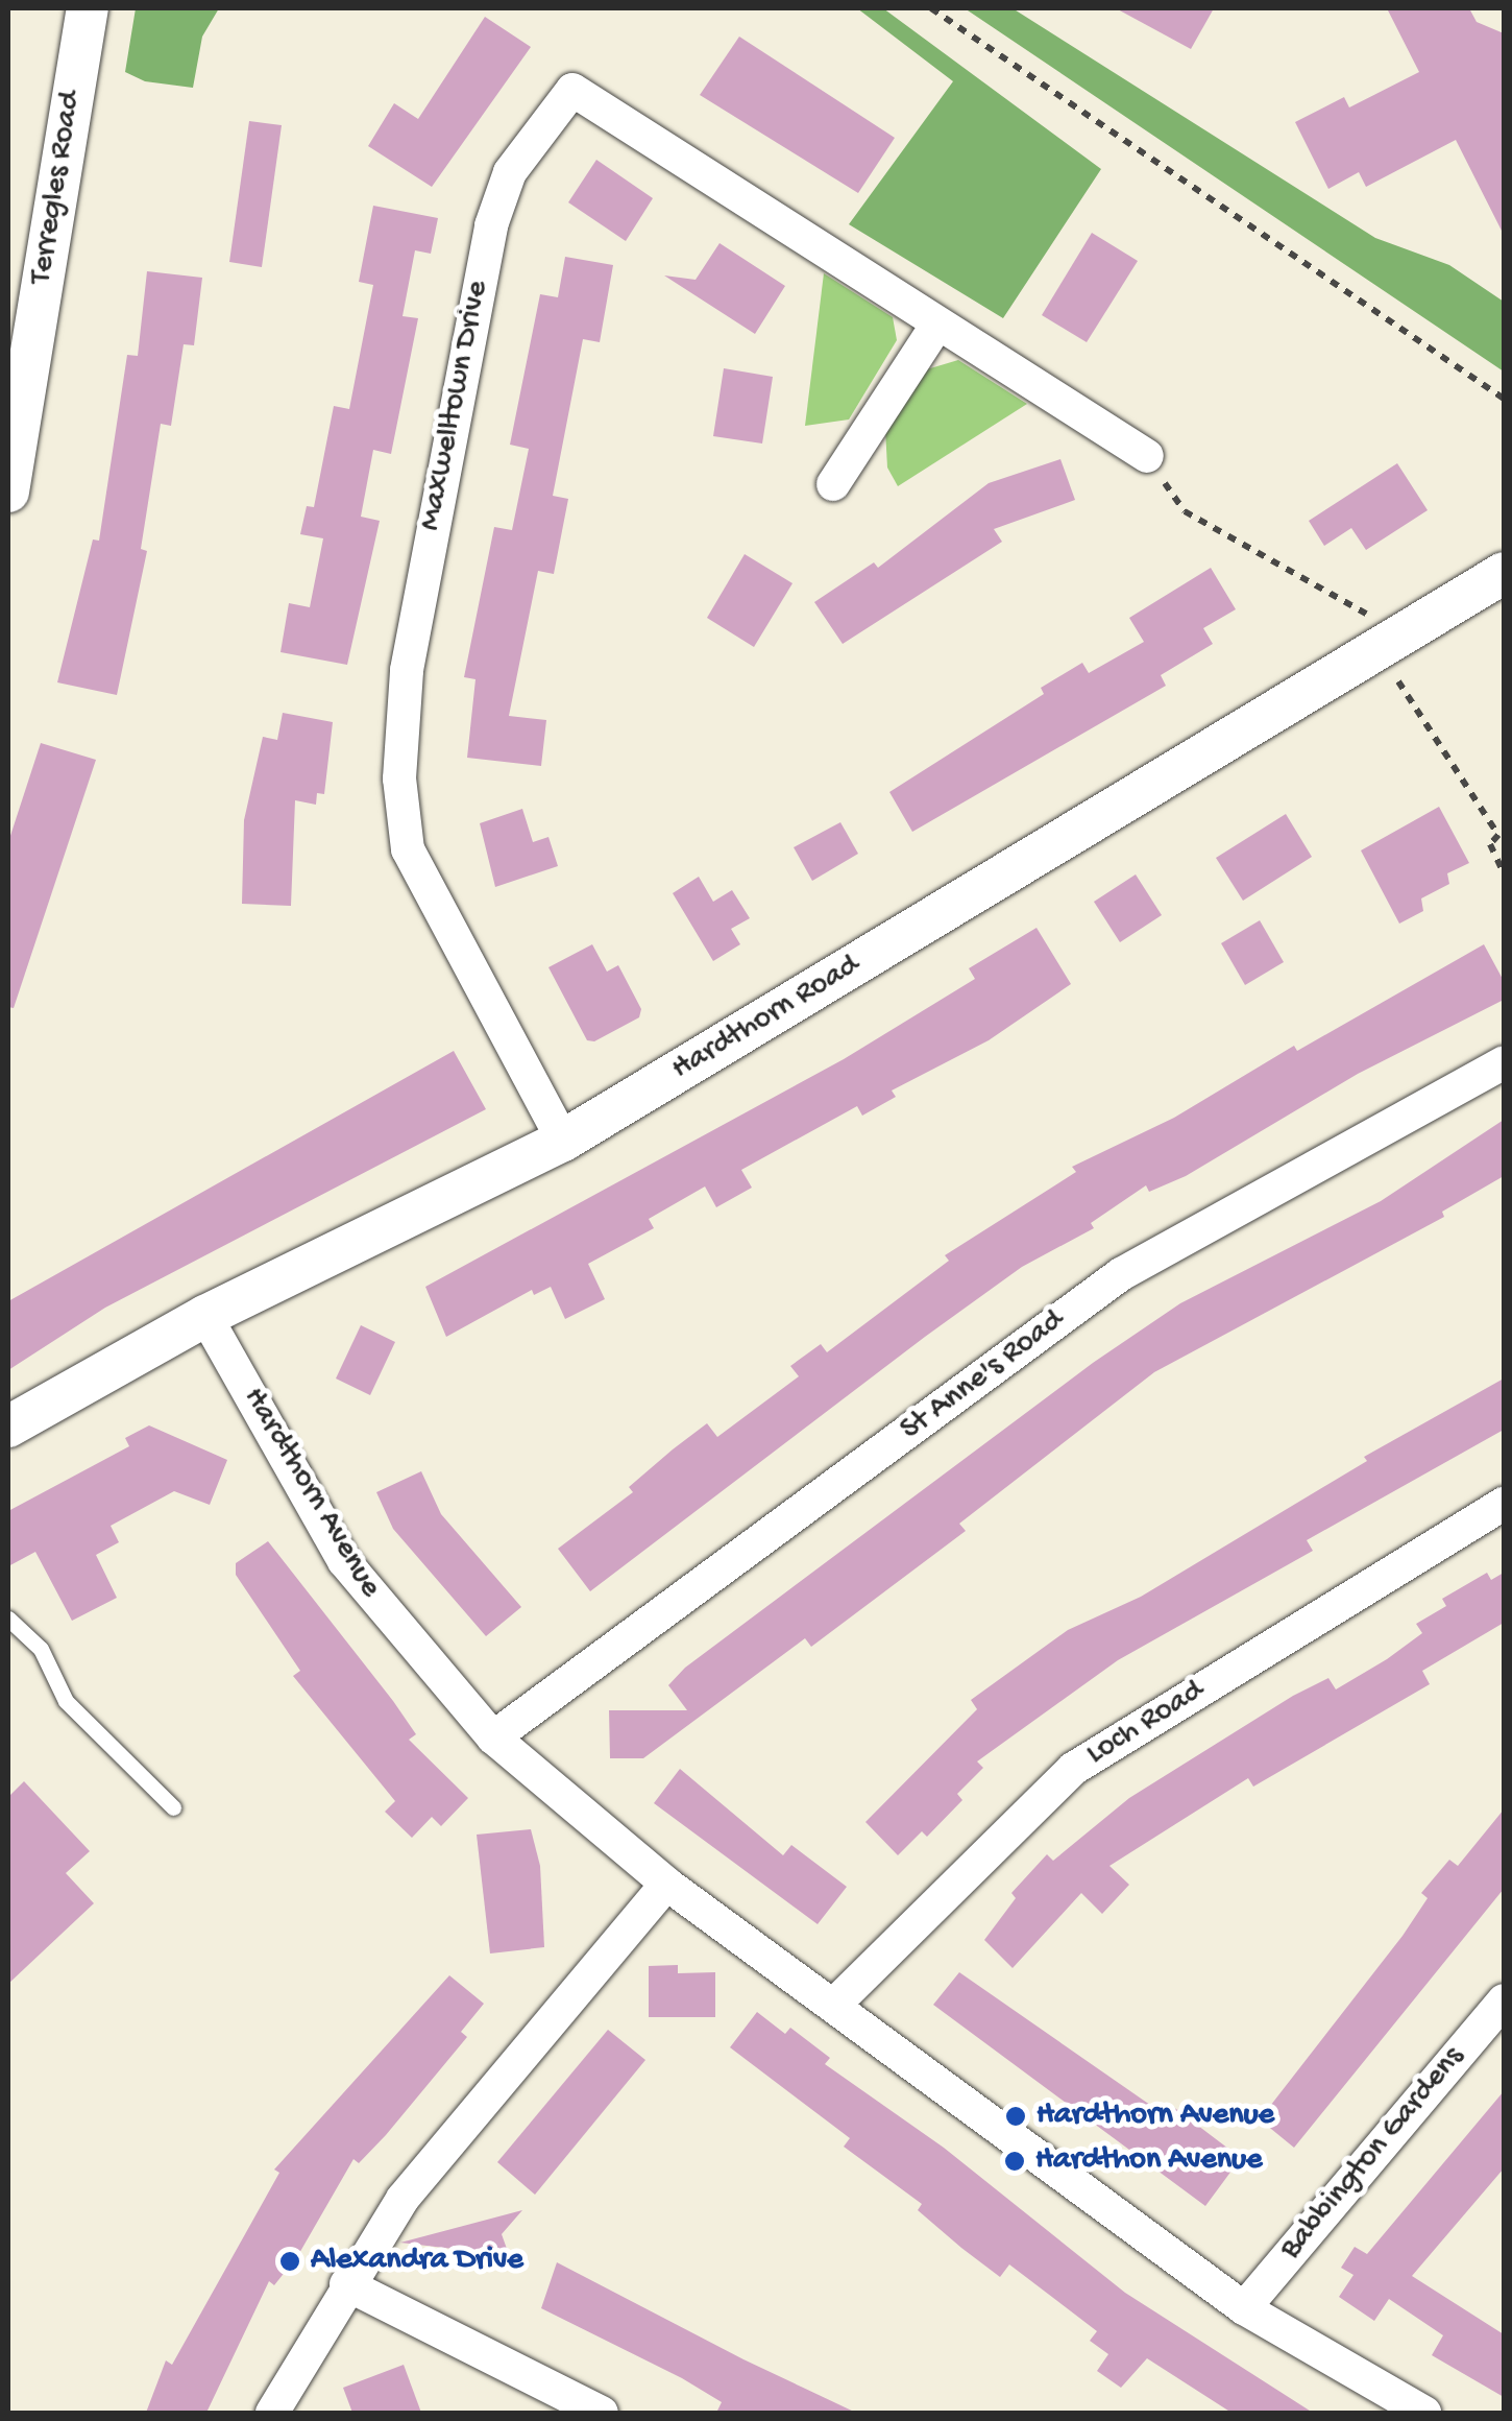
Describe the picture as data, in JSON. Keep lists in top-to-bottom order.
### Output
{
  "streets": {
    "street": [
      "Terregles Road",
      "Maxwelltown Drive",
      "Hardthorn Road",
      "St Anne's Road",
      "Hardthorn Avenue",
      "Loch Road",
      "Babbington Gardens"
    ]
  },
  "crossings": [
    ["Maxwelltown Drive", "Hardthorn Road"],
    ["Hardthorn Road", "Hardthorn Avenue"],
    ["St Anne's Road", "Hardthorn Avenue"],
    ["Hardthorn Avenue", "Loch Road"],
    ["Hardthorn Avenue", "Babbington Gardens"]
  ],
  "places": ["Hardthorn Avenue", "Hardthon Avenue", "Alexandra Drive"]
}
